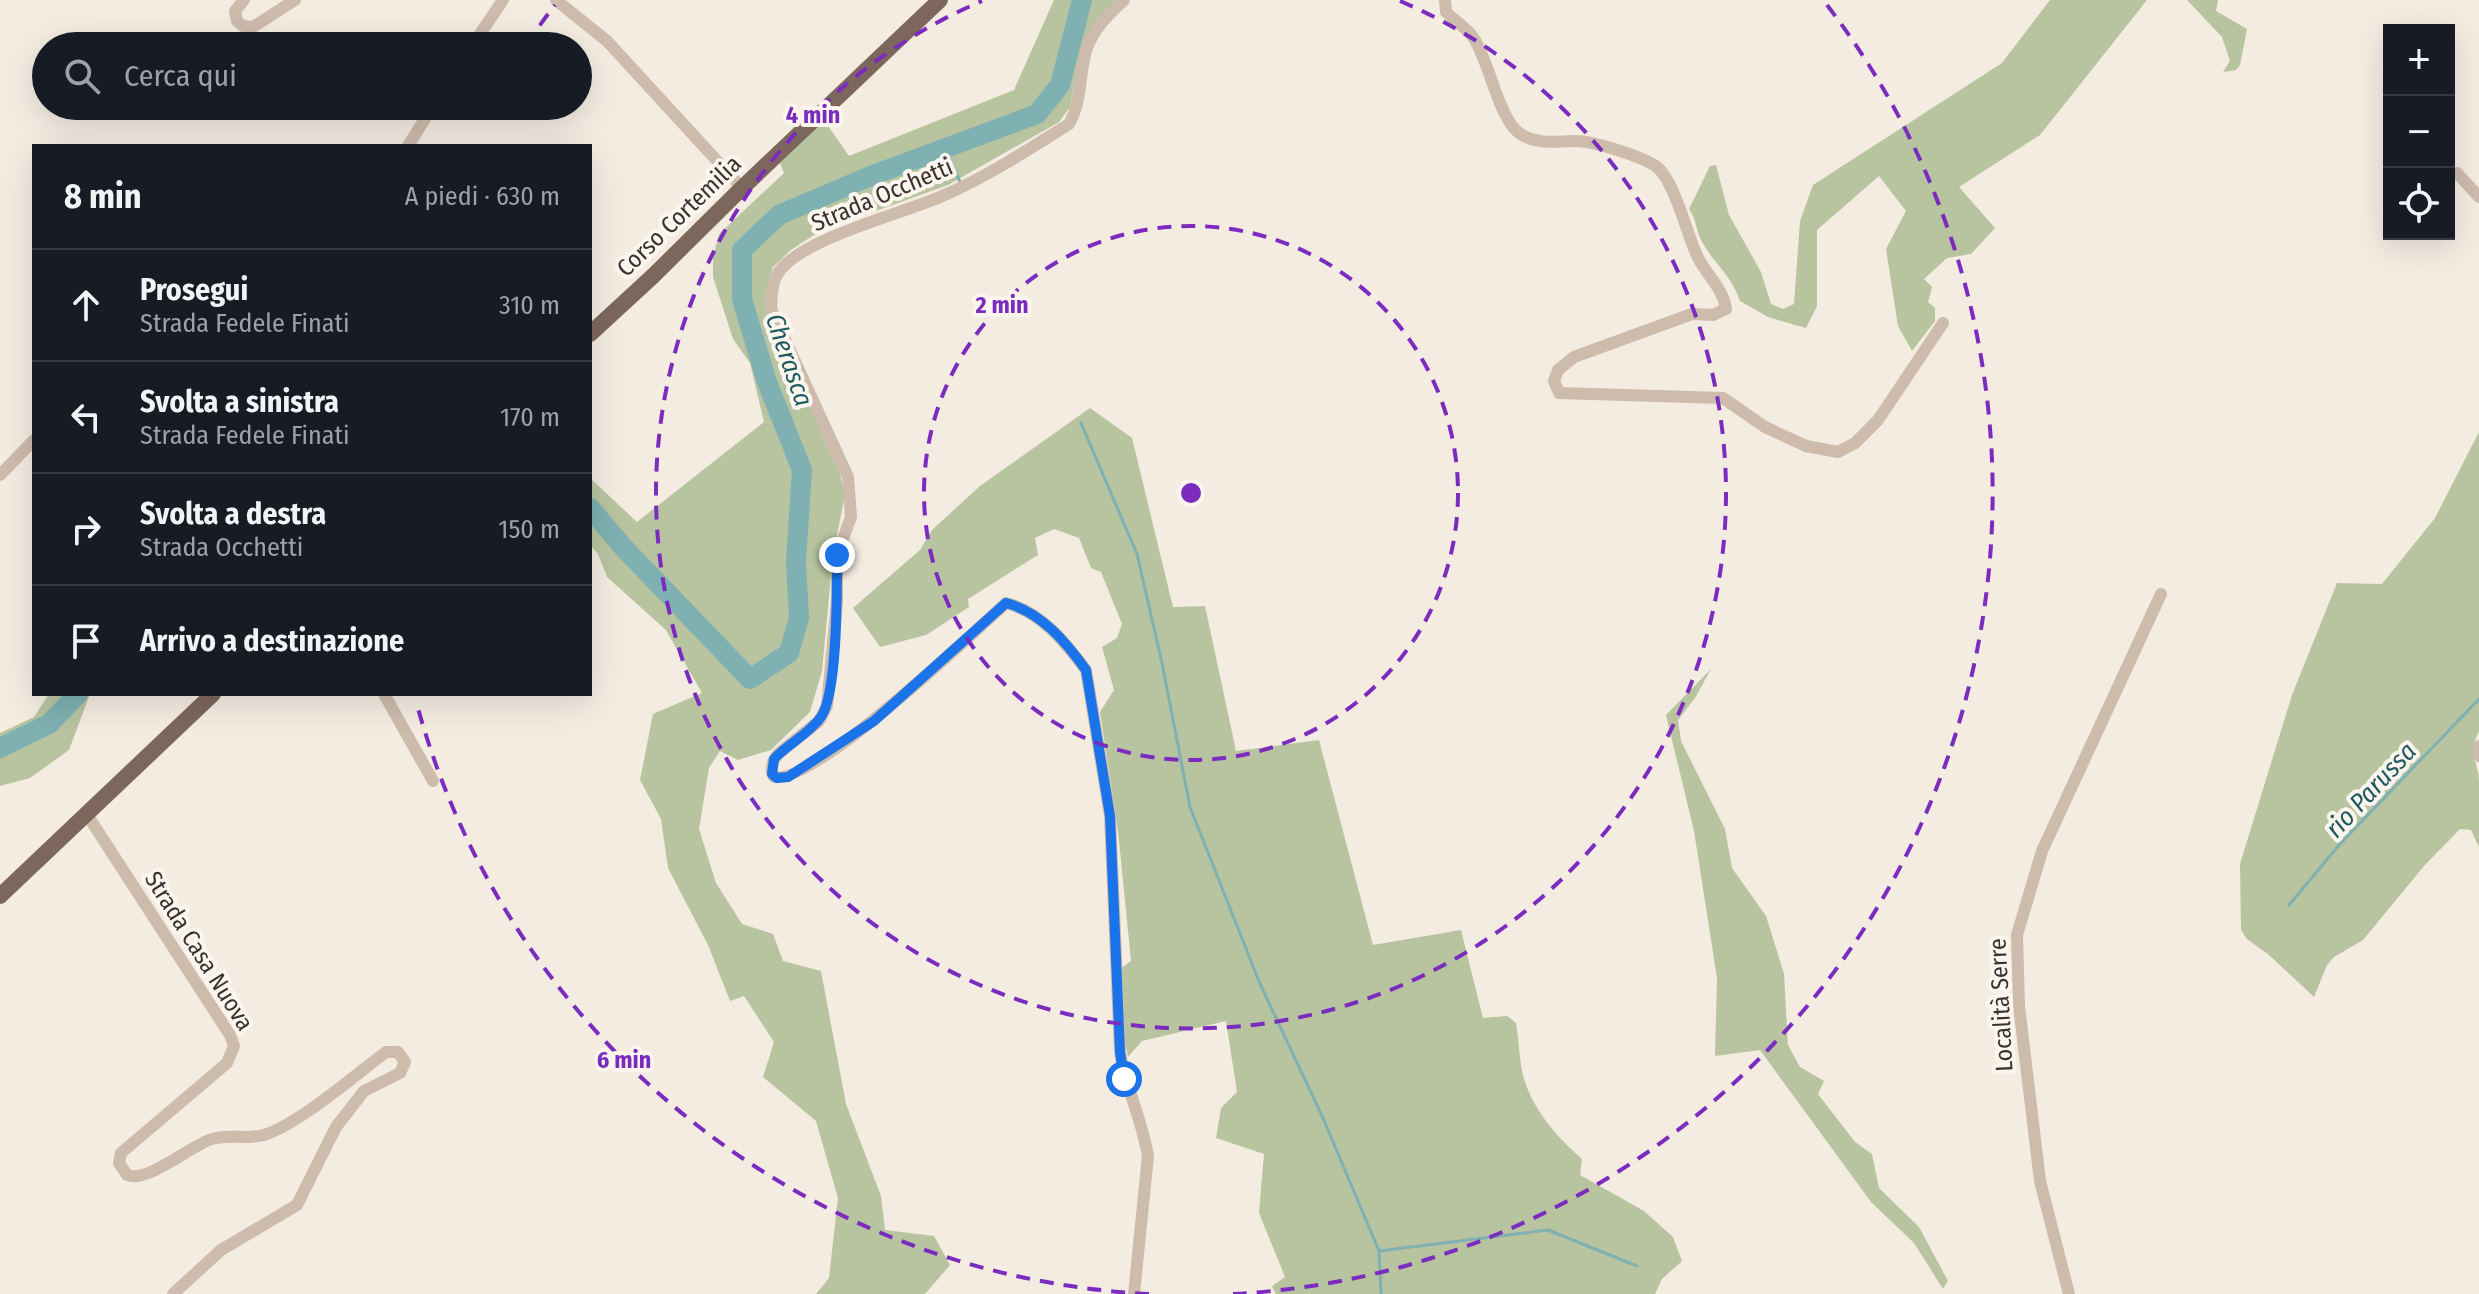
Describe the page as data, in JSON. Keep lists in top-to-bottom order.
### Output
{
  "streets": {
    "main road": ["Corso Cortemilia"],
    "street": ["Strada Occhetti", "Strada Casa Nuova", "Località Serre"]
  },
  "water": ["Cherasca", "rio Parussa"],
  "page": {
    "map_buttons": ["+", "−"],
    "search": "Cerca qui",
    "heading": ["8 min", "A piedi · 630 m"],
    "list": [
      ["Prosegui", "Strada Fedele Finati", "310 m"],
      ["Svolta a sinistra", "Strada Fedele Finati", "170 m"],
      ["Svolta a destra", "Strada Occhetti", "150 m"],
      "Arrivo a destinazione"
    ]
  },
  "rings": ["4 min", "2 min", "6 min"]
}
